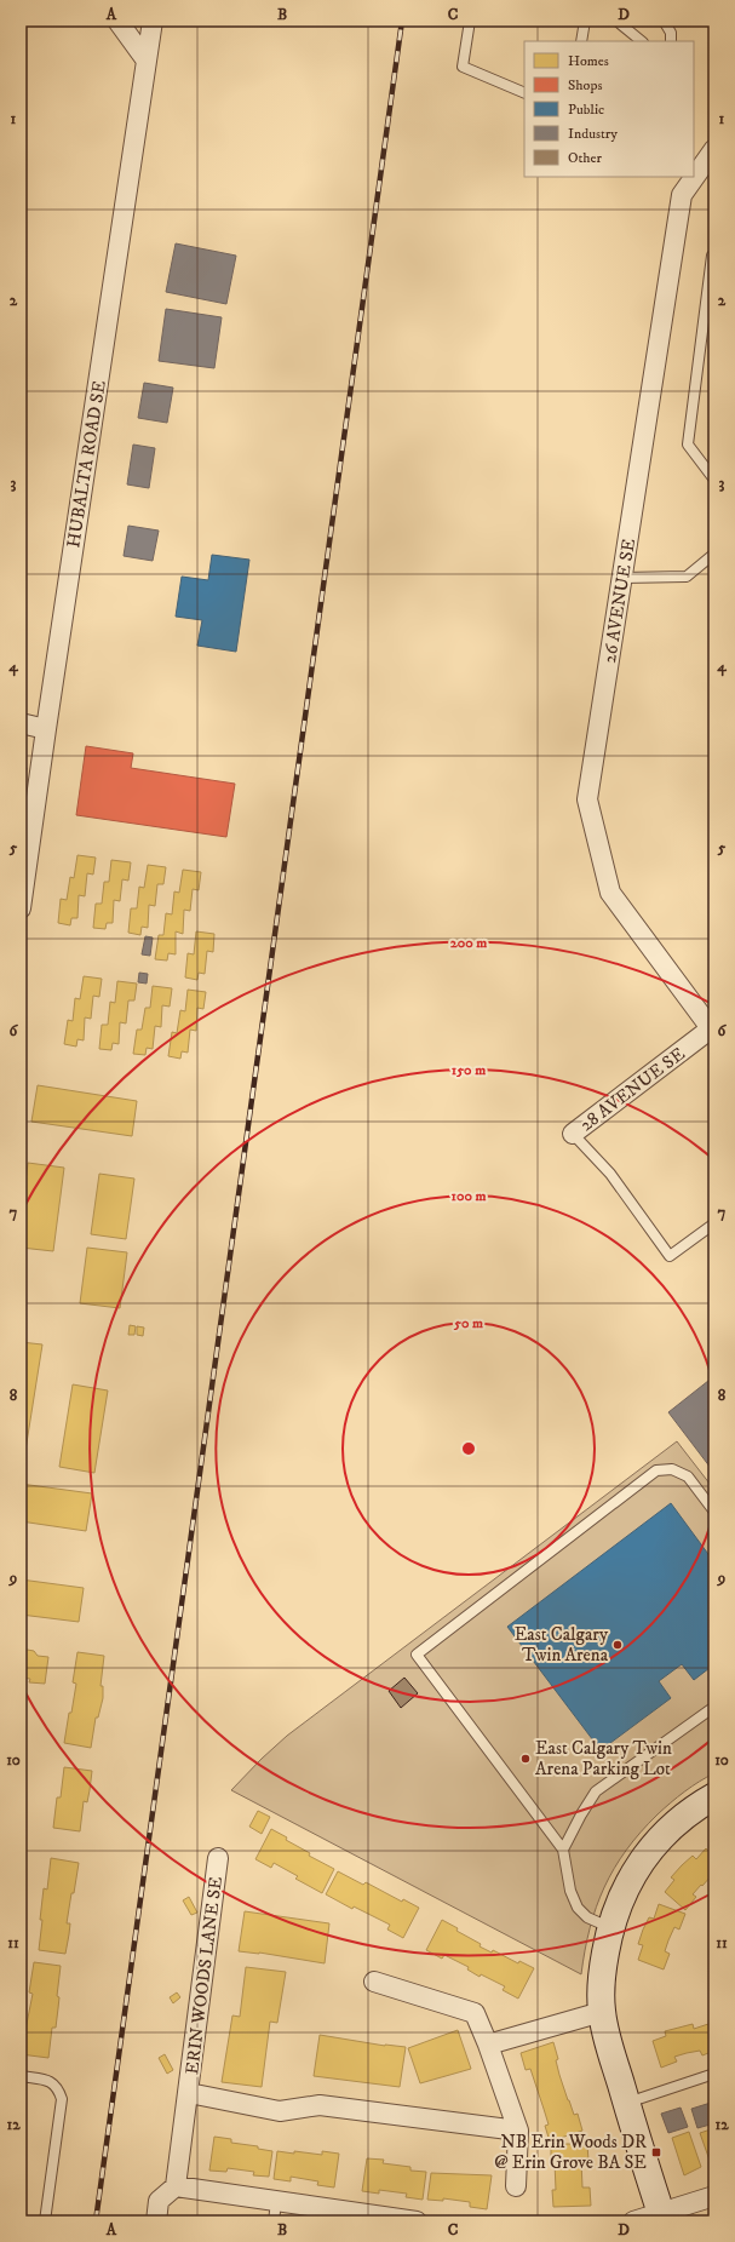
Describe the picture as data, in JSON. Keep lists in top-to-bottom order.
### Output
{
  "streets": {
    "street": [
      "HUBALTA ROAD SE",
      "26 AVENUE SE",
      "28 AVENUE SE",
      "ERIN WOODS LANE SE"
    ]
  },
  "crossings": [
    ["26 AVENUE SE", "28 AVENUE SE"]
  ],
  "places": {
    "other": ["East Calgary Twin Arena", "East Calgary Twin Arena Parking Lot"],
    "transit": ["NB Erin Woods DR @ Erin Grove BA SE"]
  },
  "legend": [
    "Homes",
    "Shops",
    "Public",
    "Industry",
    "Other"
  ],
  "grid": {
    "columns": [
      "A",
      "B",
      "C",
      "D"
    ],
    "rows": [
      "1",
      "2",
      "3",
      "4",
      "5",
      "6",
      "7",
      "8",
      "9",
      "10",
      "11",
      "12"
    ]
  },
  "rings": [
    "200 m",
    "150 m",
    "100 m",
    "50 m"
  ]
}
